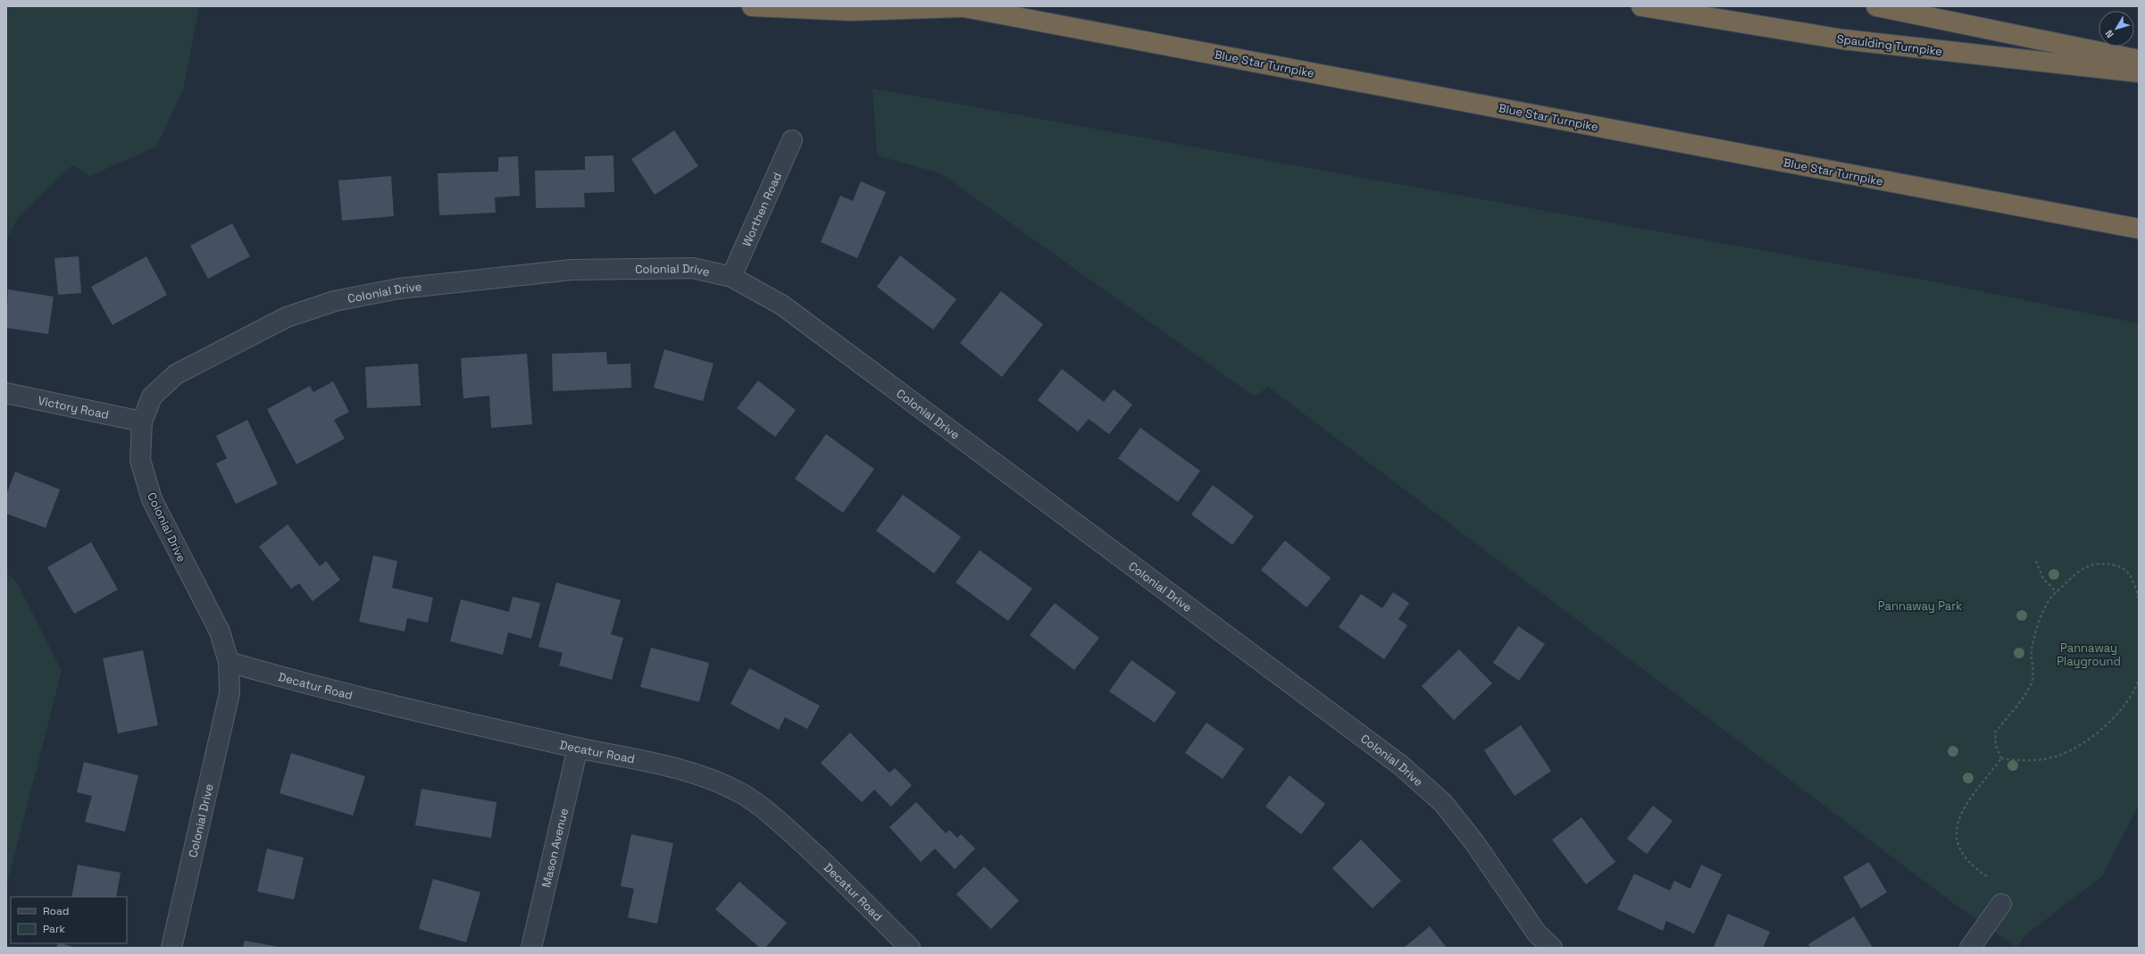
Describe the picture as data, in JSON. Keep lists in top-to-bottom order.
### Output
{
  "streets": {
    "highway": ["Spaulding Turnpike", "Blue Star Turnpike"],
    "street": [
      "Worthen Road",
      "Colonial Drive",
      "Victory Road",
      "Decatur Road",
      "Mason Avenue"
    ]
  },
  "crossings": [
    ["Worthen Road", "Colonial Drive"],
    ["Colonial Drive", "Victory Road"],
    ["Colonial Drive", "Decatur Road"],
    ["Decatur Road", "Mason Avenue"]
  ],
  "parks": ["Pannaway Park", "Pannaway Playground"],
  "legend": ["Road", "Park"],
  "north": "bottom left"
}
